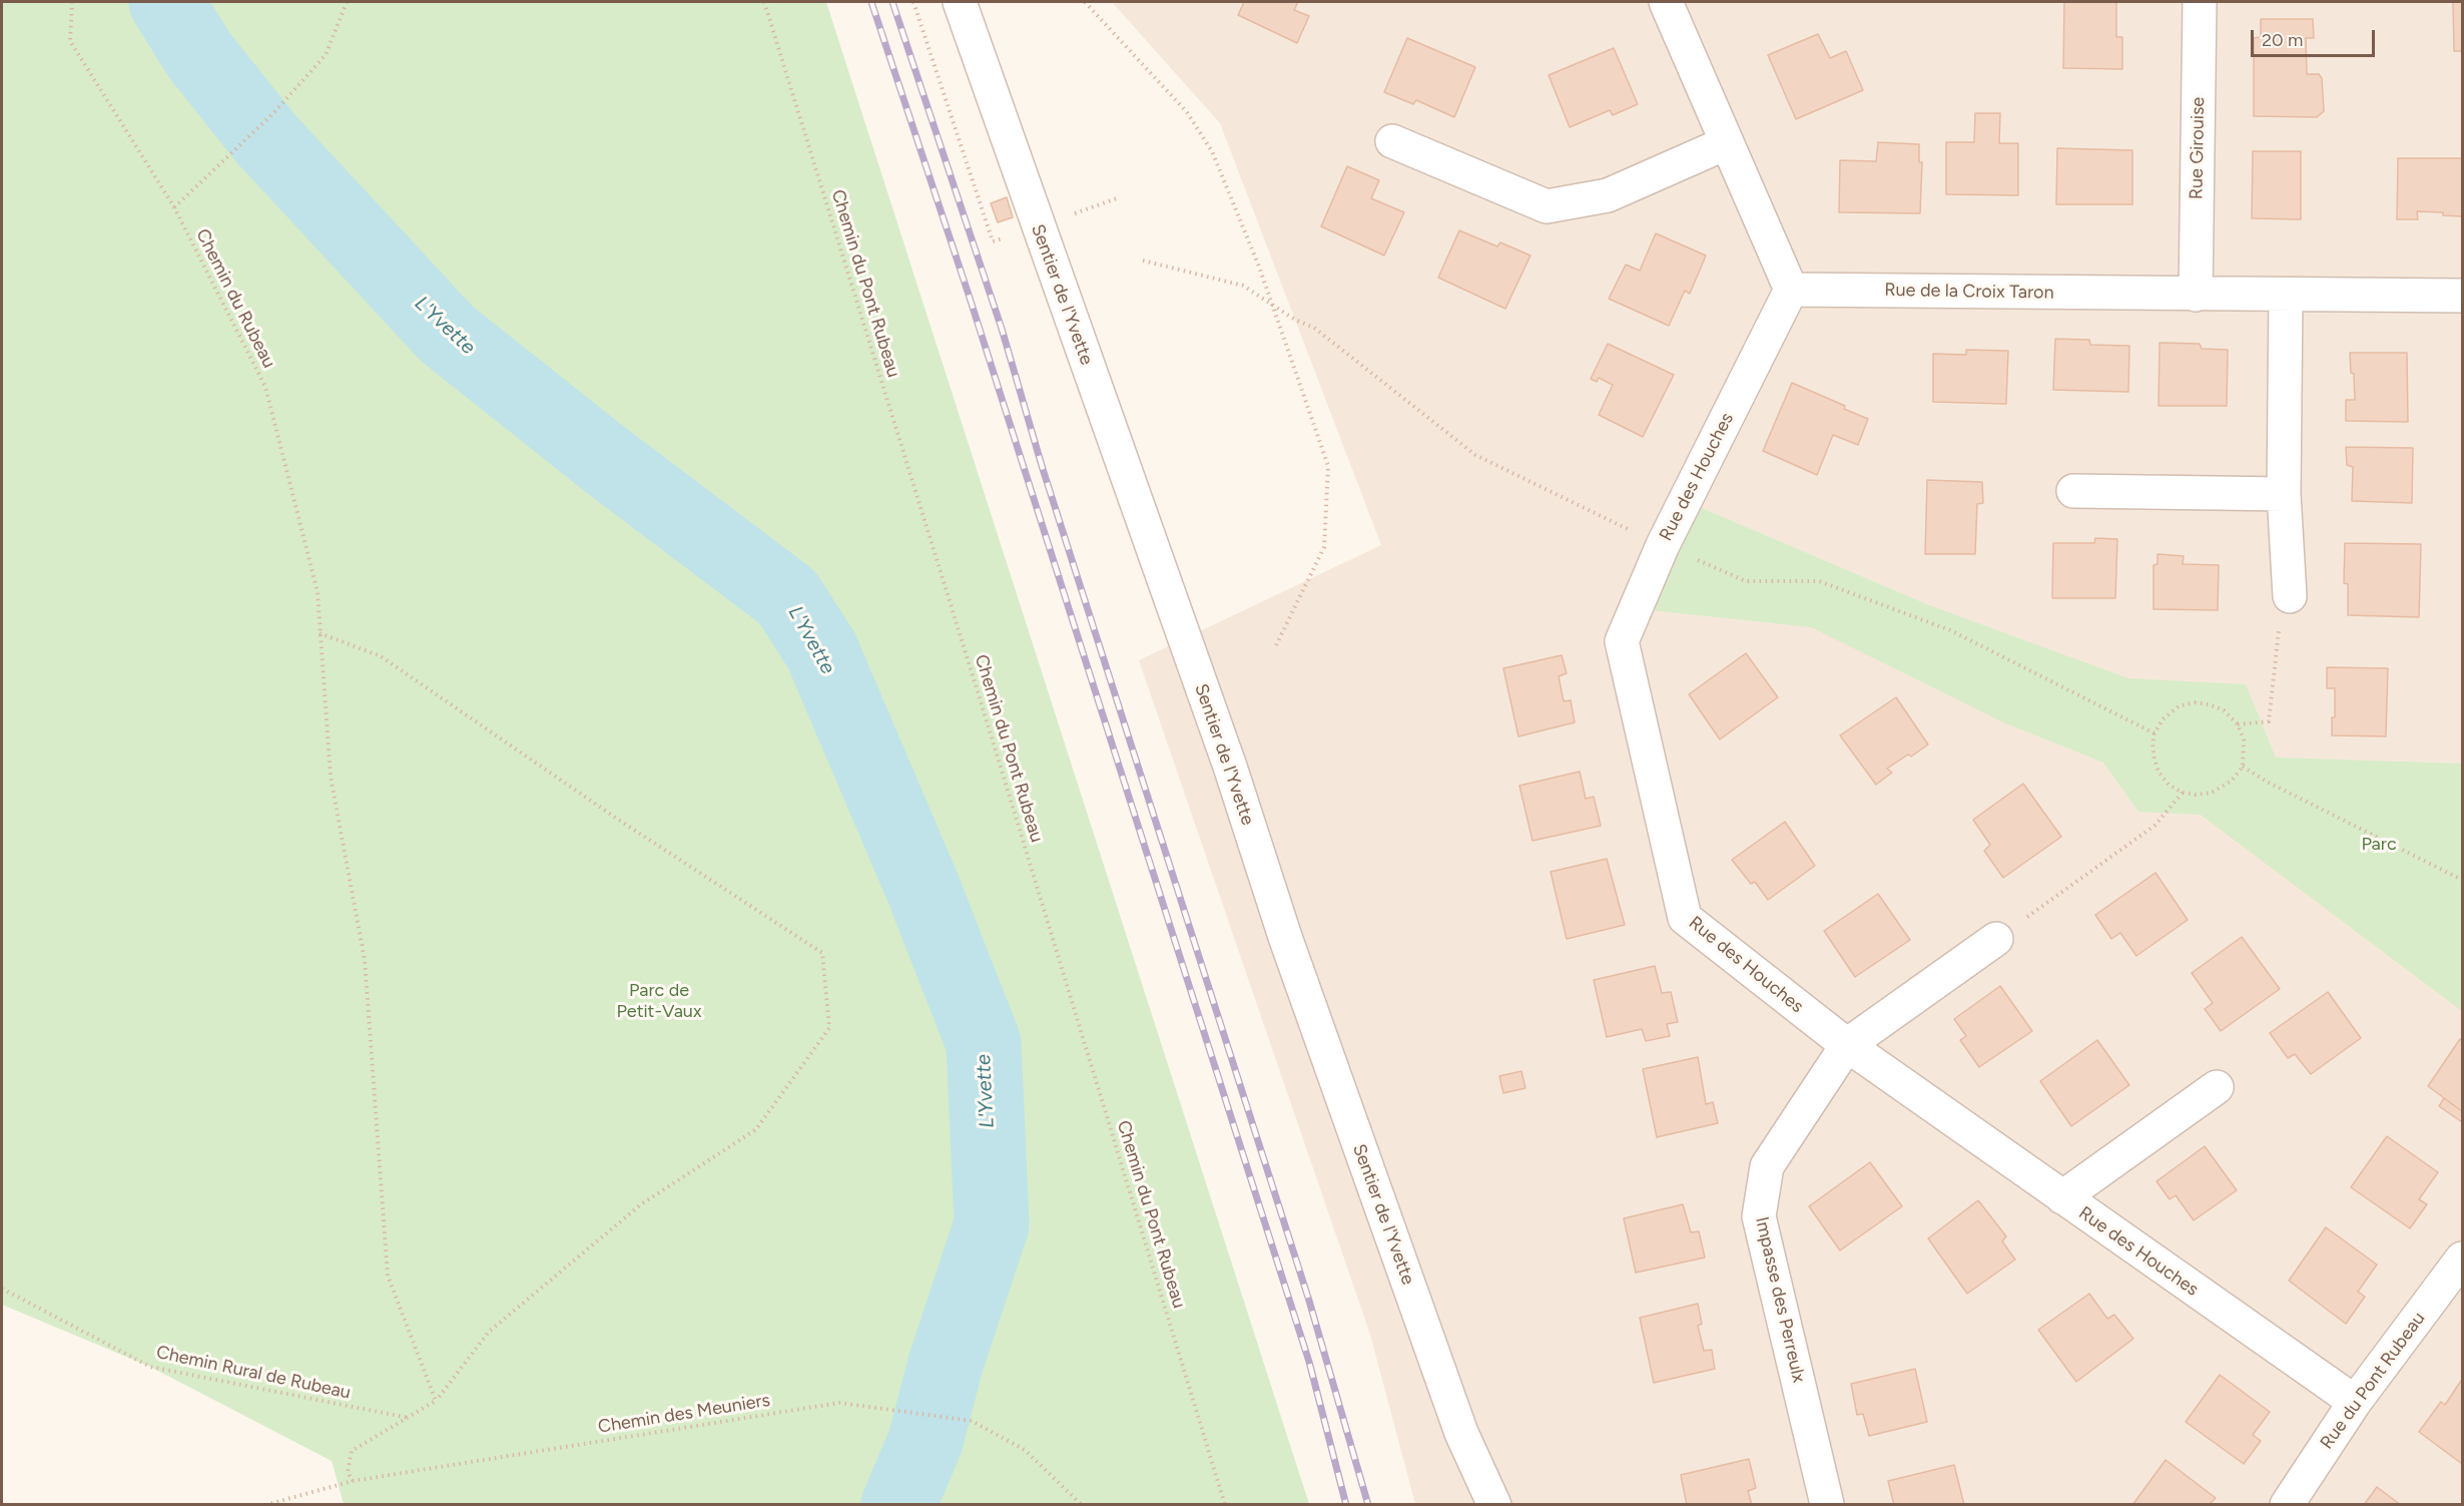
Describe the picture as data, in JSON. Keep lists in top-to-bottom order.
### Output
{
  "streets": {
    "street": [
      "Rue Girouise",
      "Rue de la Croix Taron",
      "Sentier de l'Yvette",
      "Rue des Houches",
      "Impasse des Perreulx",
      "Rue du Pont Rubeau"
    ],
    "path": [
      "Chemin du Pont Rubeau",
      "Chemin du Rubeau",
      "Chemin Rural de Rubeau",
      "Chemin des Meuniers"
    ]
  },
  "crossings": [
    ["Rue Girouise", "Rue de la Croix Taron"],
    ["Rue de la Croix Taron", "Rue des Houches"],
    ["Rue des Houches", "Impasse des Perreulx"],
    ["Rue des Houches", "Rue du Pont Rubeau"]
  ],
  "water": ["L'Yvette"],
  "parks": ["Parc", "Parc de Petit-Vaux"],
  "scale_bar": "20 m"
}
